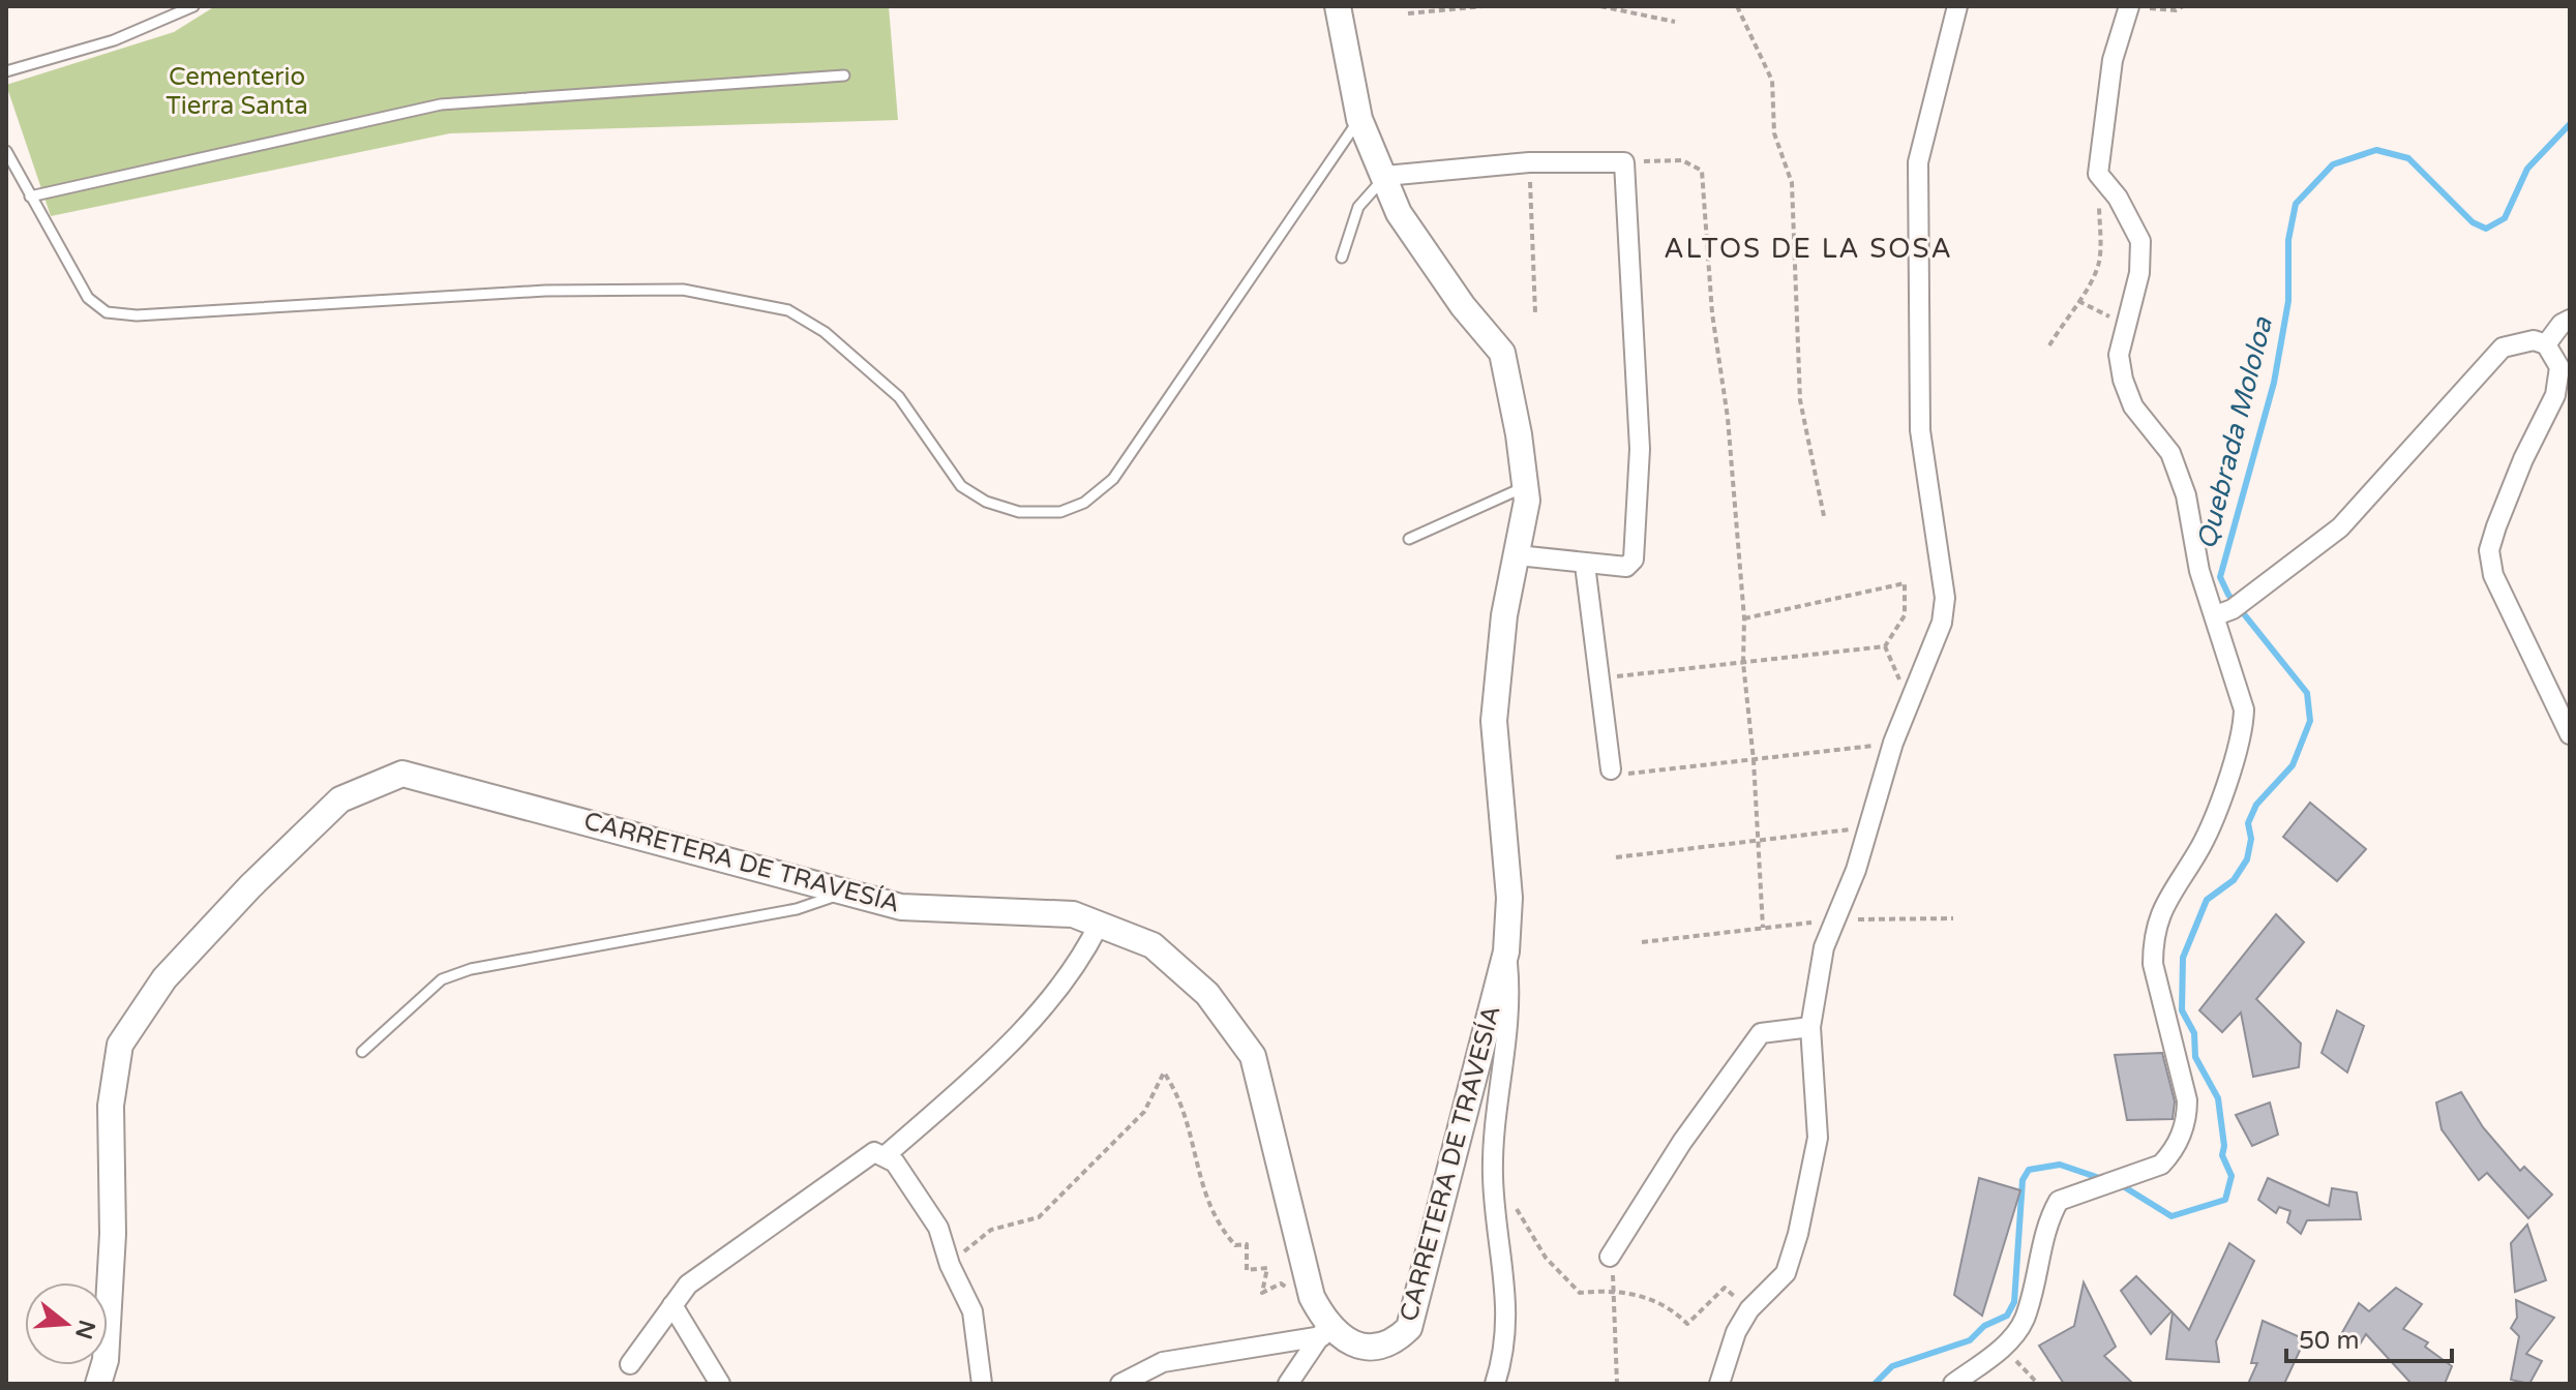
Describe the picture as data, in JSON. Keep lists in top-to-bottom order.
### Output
{
  "streets": {
    "street": ["CARRETERA DE TRAVESÍA"]
  },
  "districts": ["ALTOS DE LA SOSA"],
  "water": ["Quebrada Mololoa"],
  "parks": ["Cementerio Tierra Santa"],
  "scale_bar": "50 m",
  "north": "right"
}
